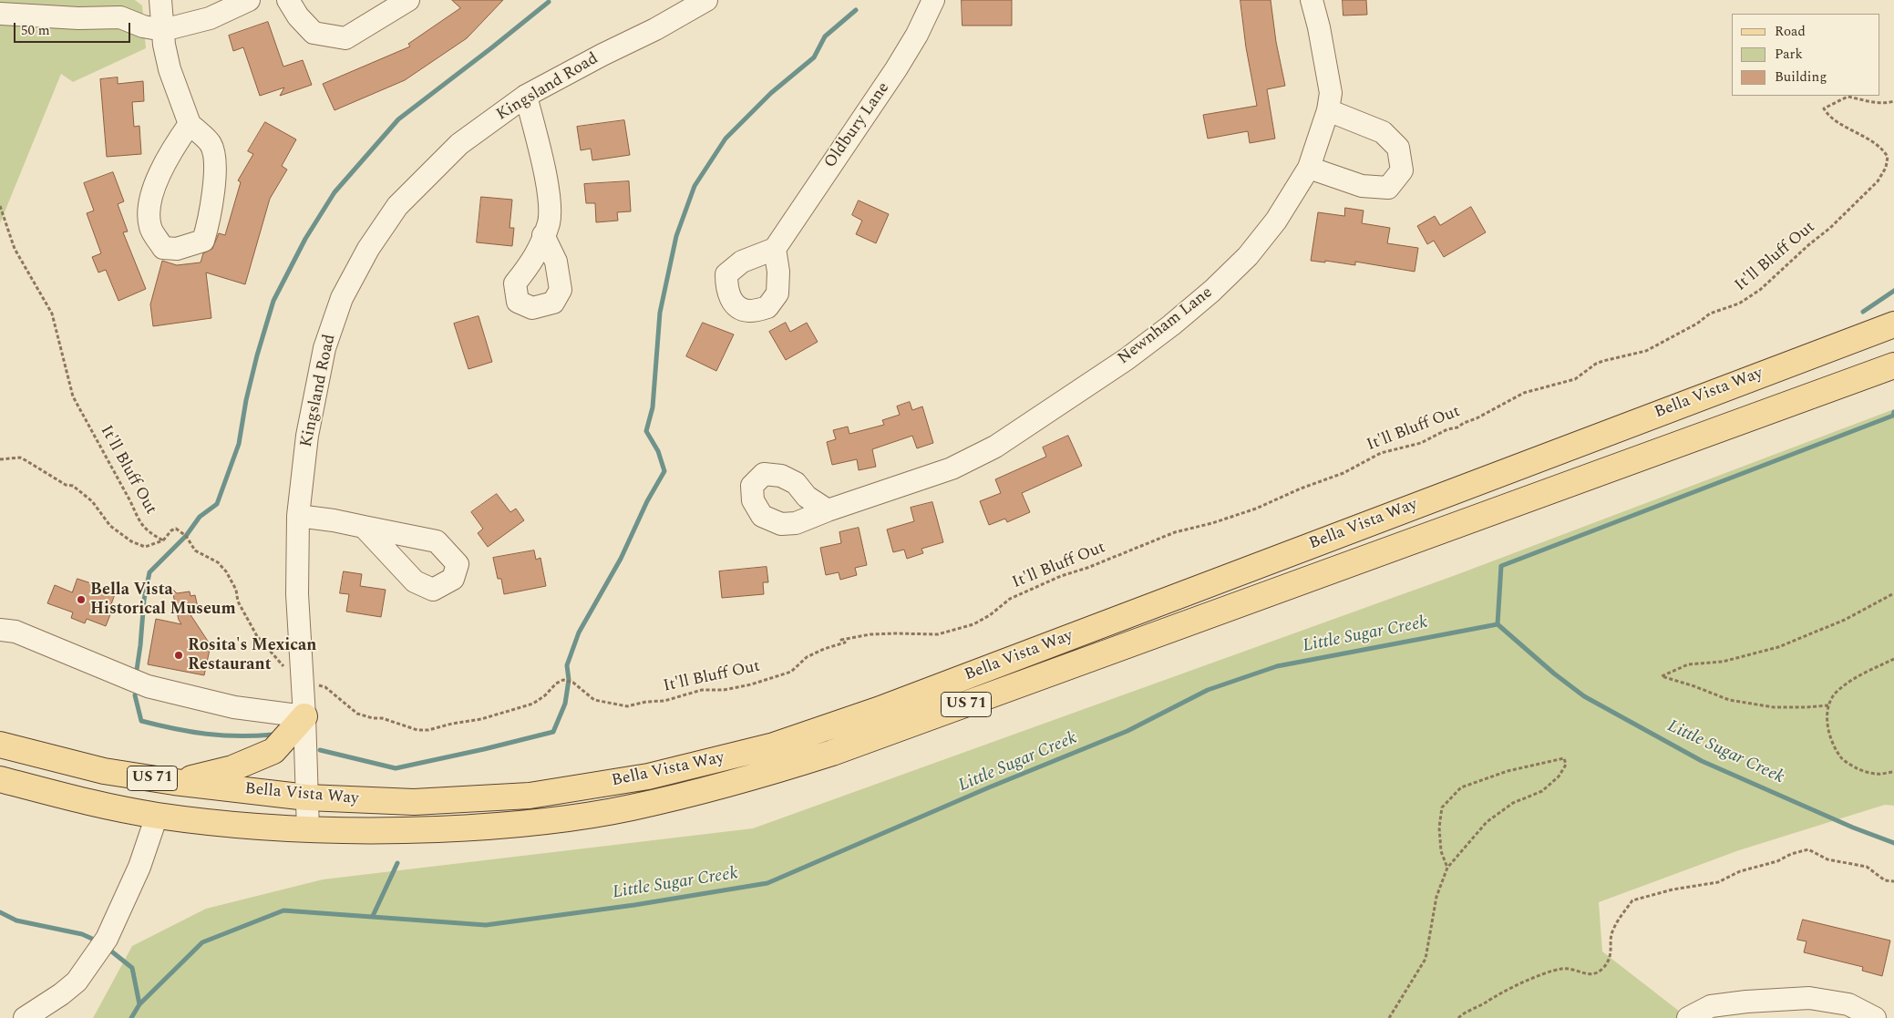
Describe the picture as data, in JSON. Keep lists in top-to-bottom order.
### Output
{
  "streets": {
    "main road": ["Bella Vista Way", "US 71"],
    "street": ["Kingsland Road", "Oldbury Lane", "Newnham Lane"],
    "path": ["It'll Bluff Out"]
  },
  "crossings": [
    ["Kingsland Road", "It'll Bluff Out"],
    ["Kingsland Road", "Bella Vista Way"]
  ],
  "water": ["Little Sugar Creek"],
  "places": ["Bella Vista Historical Museum", "Rosita's Mexican Restaurant"],
  "legend": ["Road", "Park", "Building"],
  "scale_bar": "50 m"
}
